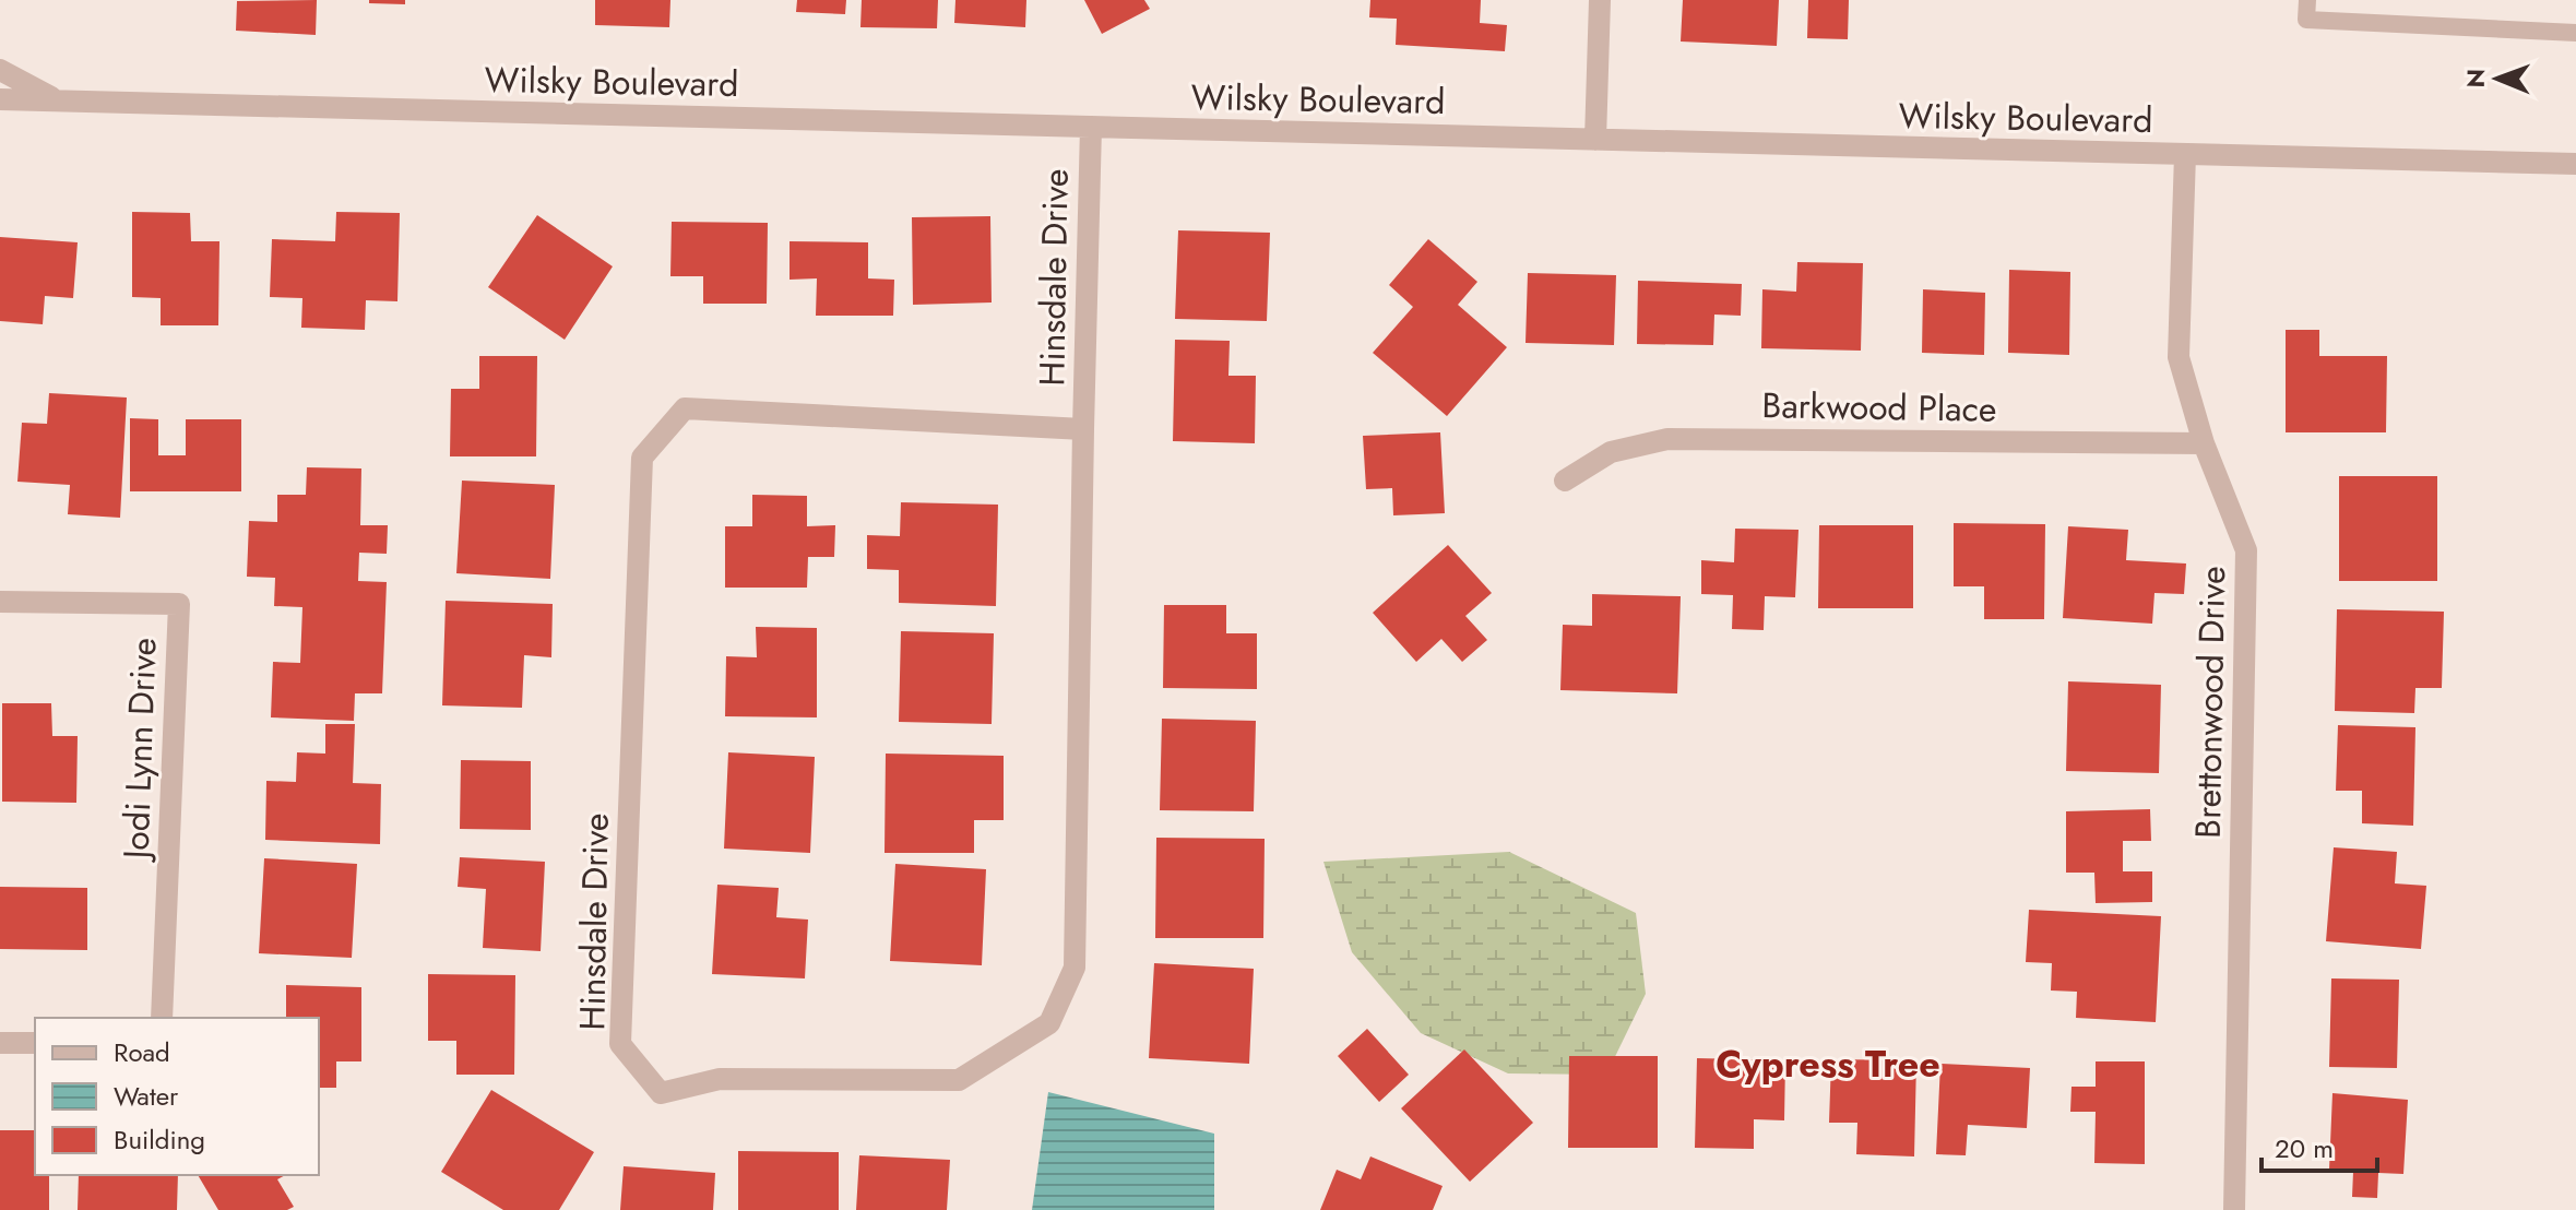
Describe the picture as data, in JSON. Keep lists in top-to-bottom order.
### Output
{
  "streets": {
    "street": [
      "Wilsky Boulevard",
      "Hinsdale Drive",
      "Barkwood Place",
      "Brettonwood Drive",
      "Jodi Lynn Drive"
    ]
  },
  "crossings": [
    ["Wilsky Boulevard", "Hinsdale Drive"],
    ["Wilsky Boulevard", "Brettonwood Drive"],
    ["Barkwood Place", "Brettonwood Drive"]
  ],
  "districts": ["Cypress Tree"],
  "legend": ["Road", "Water", "Building"],
  "scale_bar": "20 m",
  "north": "left"
}
